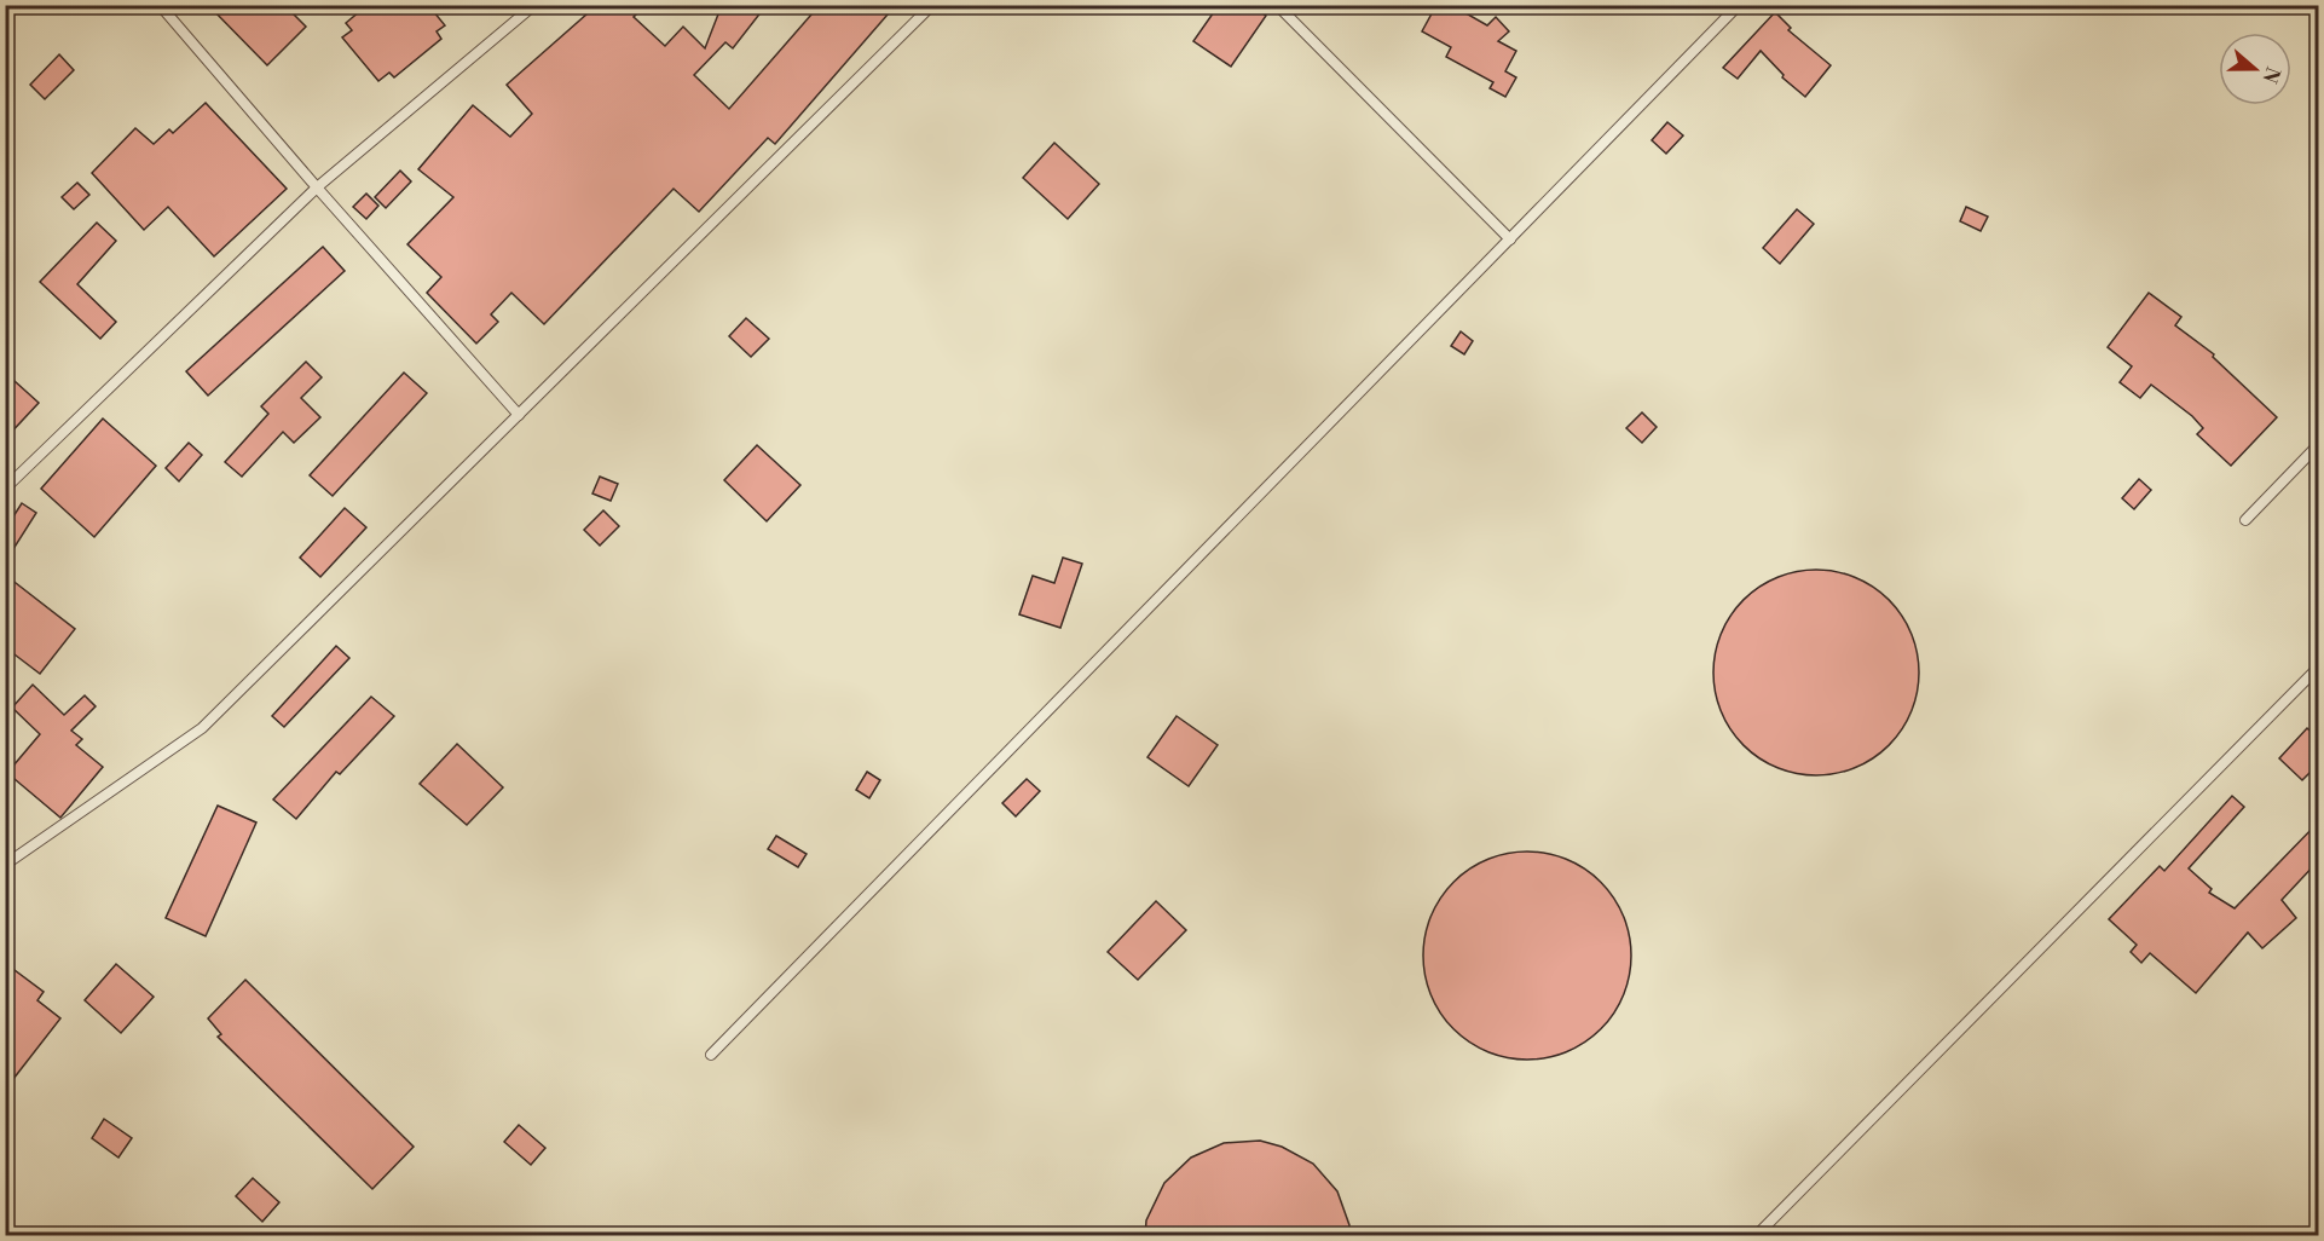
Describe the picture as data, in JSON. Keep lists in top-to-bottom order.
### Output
{
  "north": "right"
}
